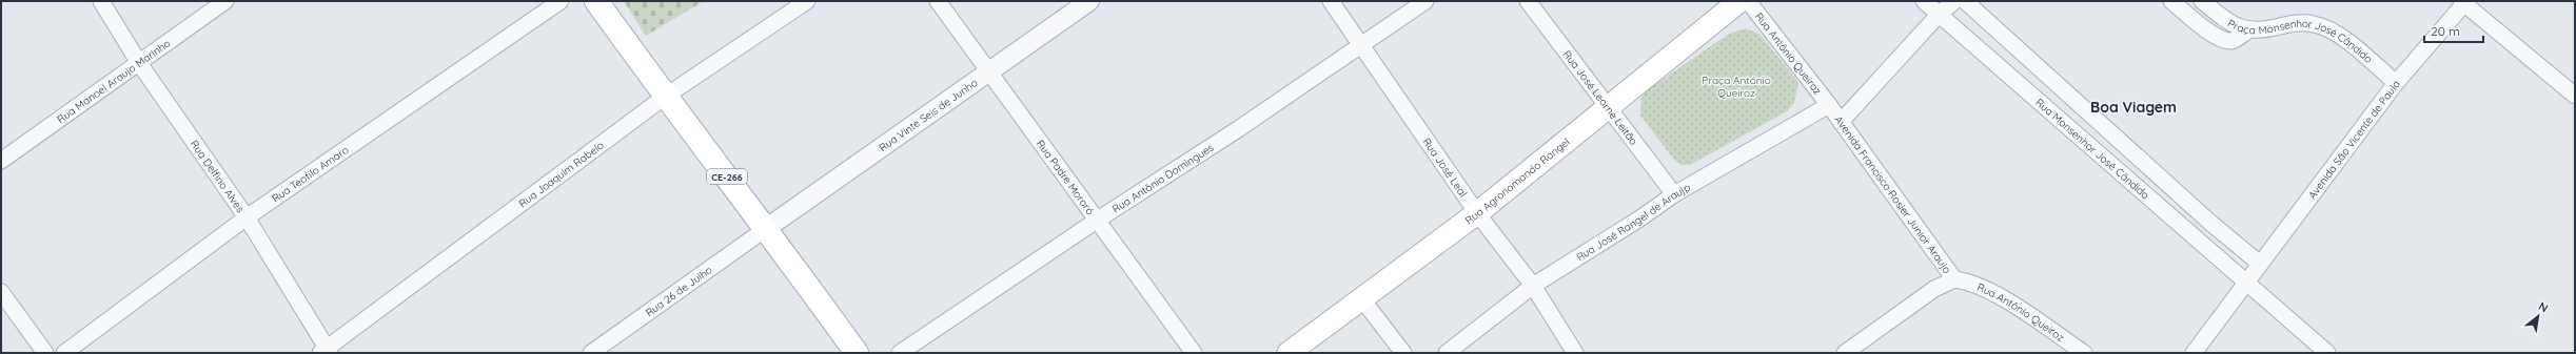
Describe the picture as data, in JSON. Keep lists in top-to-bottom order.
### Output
{
  "streets": {
    "main road": ["CE-266", "Rua Agronomando Rangel"],
    "street": [
      "Praça Monsenhor José Cândido",
      "Rua Antônio Queiroz",
      "Rua Manoel Araujo Marinho",
      "Rua José Leorne Leitão",
      "Rua Vinte Seis de Junho",
      "Avenida São Vicente de Paula",
      "Rua Monsenhor José Cândido",
      "Rua José Leal",
      "Rua Teofilo Amaro",
      "Rua Joaquim Rabelo",
      "Rua Delfino Alves",
      "Rua Padre Mororó",
      "Rua Antônio Domingues",
      "Avenida Francisco Rosier Junior Araujo",
      "Rua José Rangel de Araujp",
      "Rua 26 de Julho"
    ]
  },
  "crossings": [
    ["Praça Monsenhor José Cândido", "Avenida São Vicente de Paula"],
    ["Rua Antônio Queiroz", "Avenida Francisco Rosier Junior Araujo"],
    ["Rua Antônio Queiroz", "Rua José Rangel de Araujp"],
    ["Rua Manoel Araujo Marinho", "Rua Delfino Alves"],
    ["Rua José Leorne Leitão", "Rua Agronomando Rangel"],
    ["Rua José Leorne Leitão", "Rua José Rangel de Araujp"],
    ["Rua Vinte Seis de Junho", "CE-266"],
    ["Rua Vinte Seis de Junho", "Rua Padre Mororó"],
    ["Rua Vinte Seis de Junho", "Rua 26 de Julho"],
    ["Avenida São Vicente de Paula", "Rua Monsenhor José Cândido"],
    ["Rua José Leal", "Rua Antônio Domingues"],
    ["Rua José Leal", "Rua Agronomando Rangel"],
    ["Rua José Leal", "Rua José Rangel de Araujp"],
    ["Rua Teofilo Amaro", "Rua Delfino Alves"],
    ["Rua Joaquim Rabelo", "Rua Delfino Alves"],
    ["Rua Joaquim Rabelo", "CE-266"],
    ["CE-266", "Rua 26 de Julho"],
    ["Rua Padre Mororó", "Rua Antônio Domingues"],
    ["Avenida Francisco Rosier Junior Araujo", "Rua José Rangel de Araujp"]
  ],
  "districts": ["Boa Viagem"],
  "parks": ["Praça António Queiroz"],
  "scale_bar": "20 m",
  "north": "top right"
}
